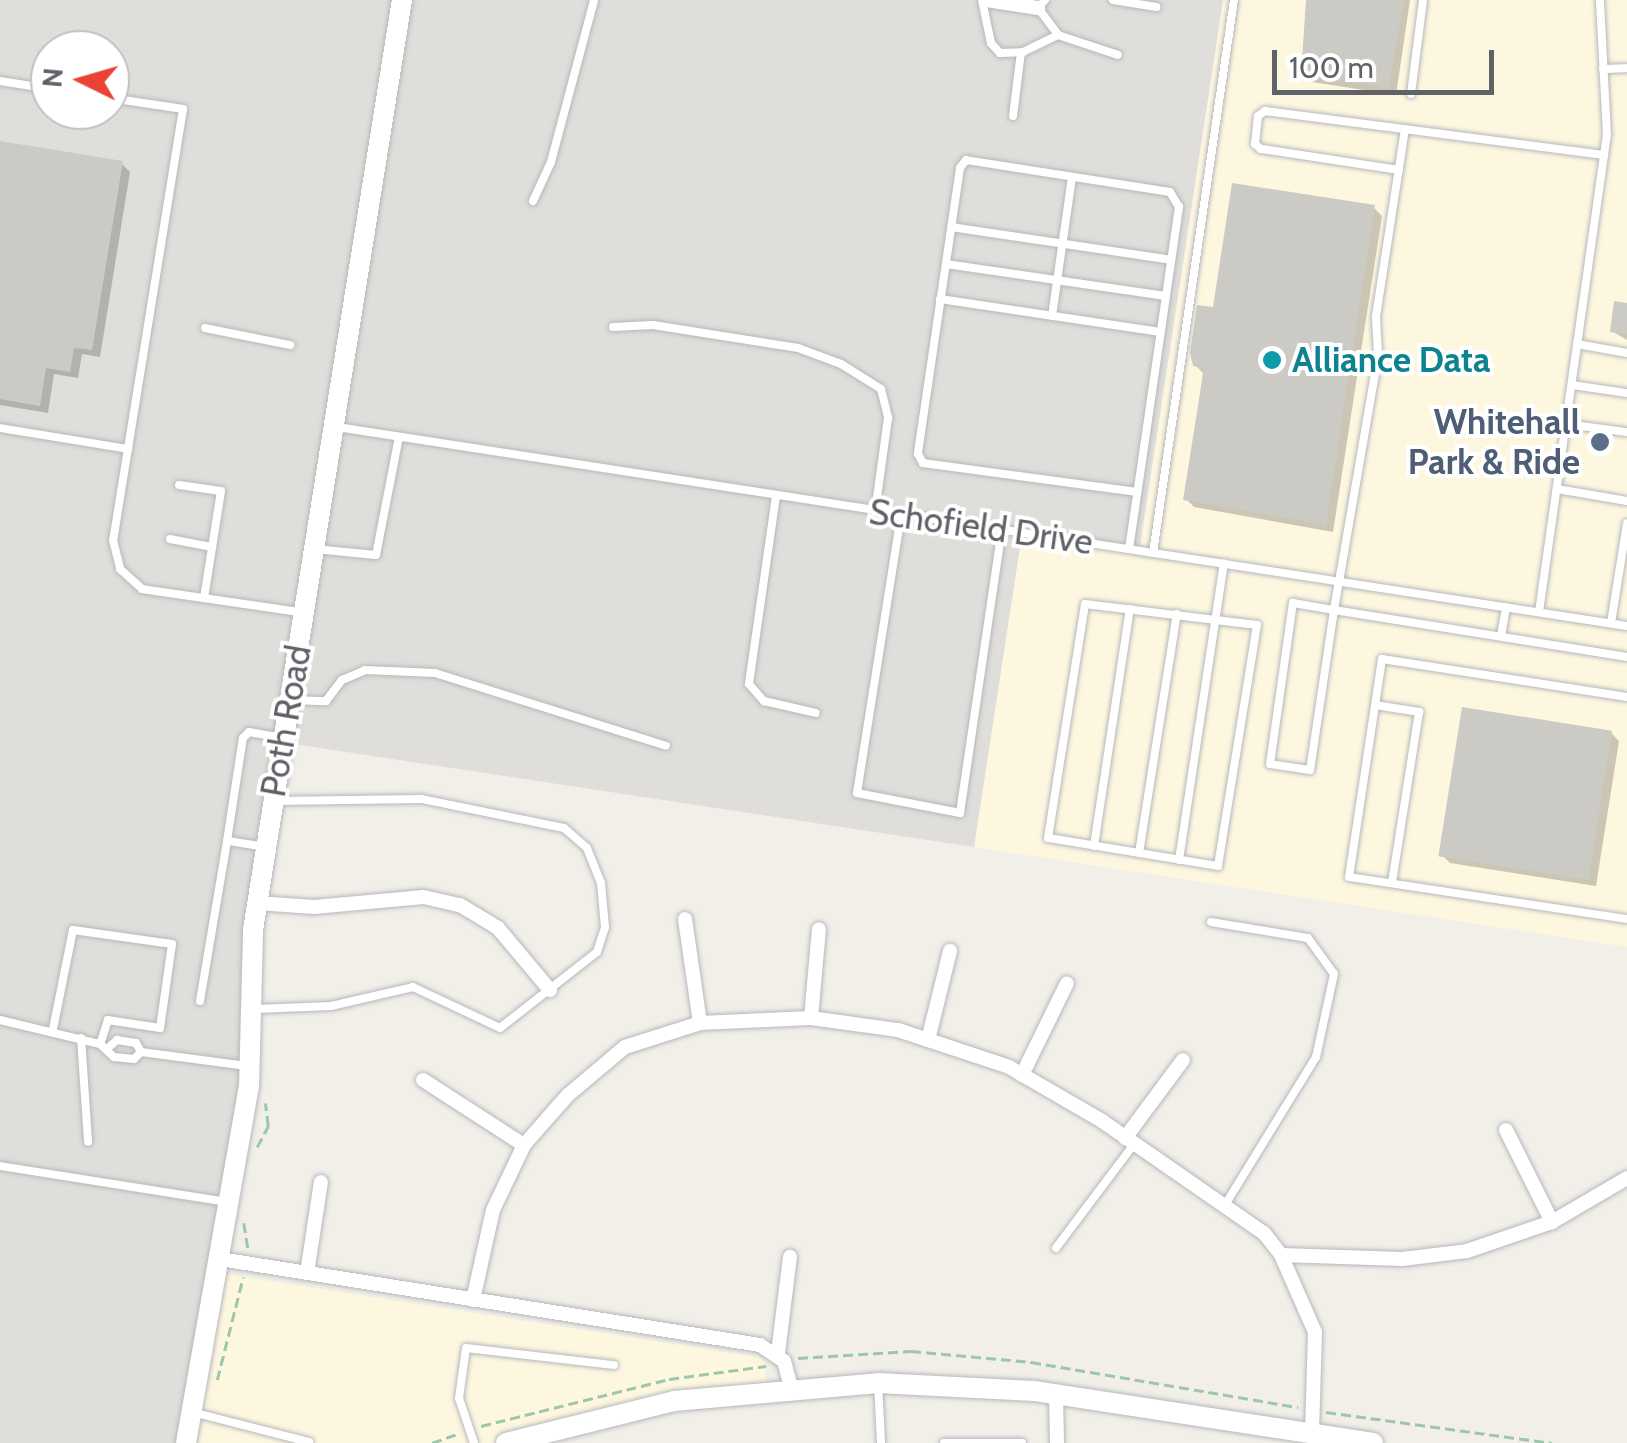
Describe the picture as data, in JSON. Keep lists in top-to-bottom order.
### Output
{
  "streets": {
    "street": ["Poth Road"],
    "lane": ["Schofield Drive"]
  },
  "crossings": [
    ["Schofield Drive", "Poth Road"]
  ],
  "places": ["Alliance Data", "Whitehall Park & Ride"],
  "scale_bar": "100 m",
  "north": "left"
}
